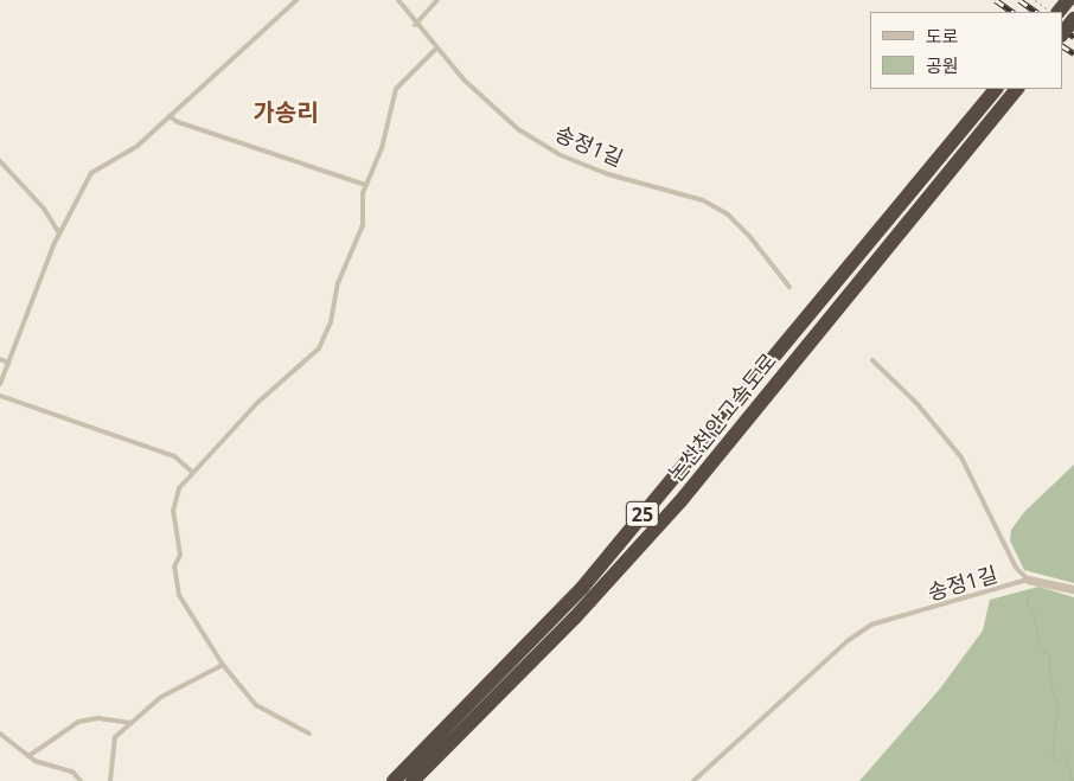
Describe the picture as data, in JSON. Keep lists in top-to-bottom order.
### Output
{
  "streets": {
    "highway": ["논산천안고속도로", "25"],
    "lane": ["송정1길"]
  },
  "districts": ["가송리"],
  "legend": ["도로", "공원"]
}
